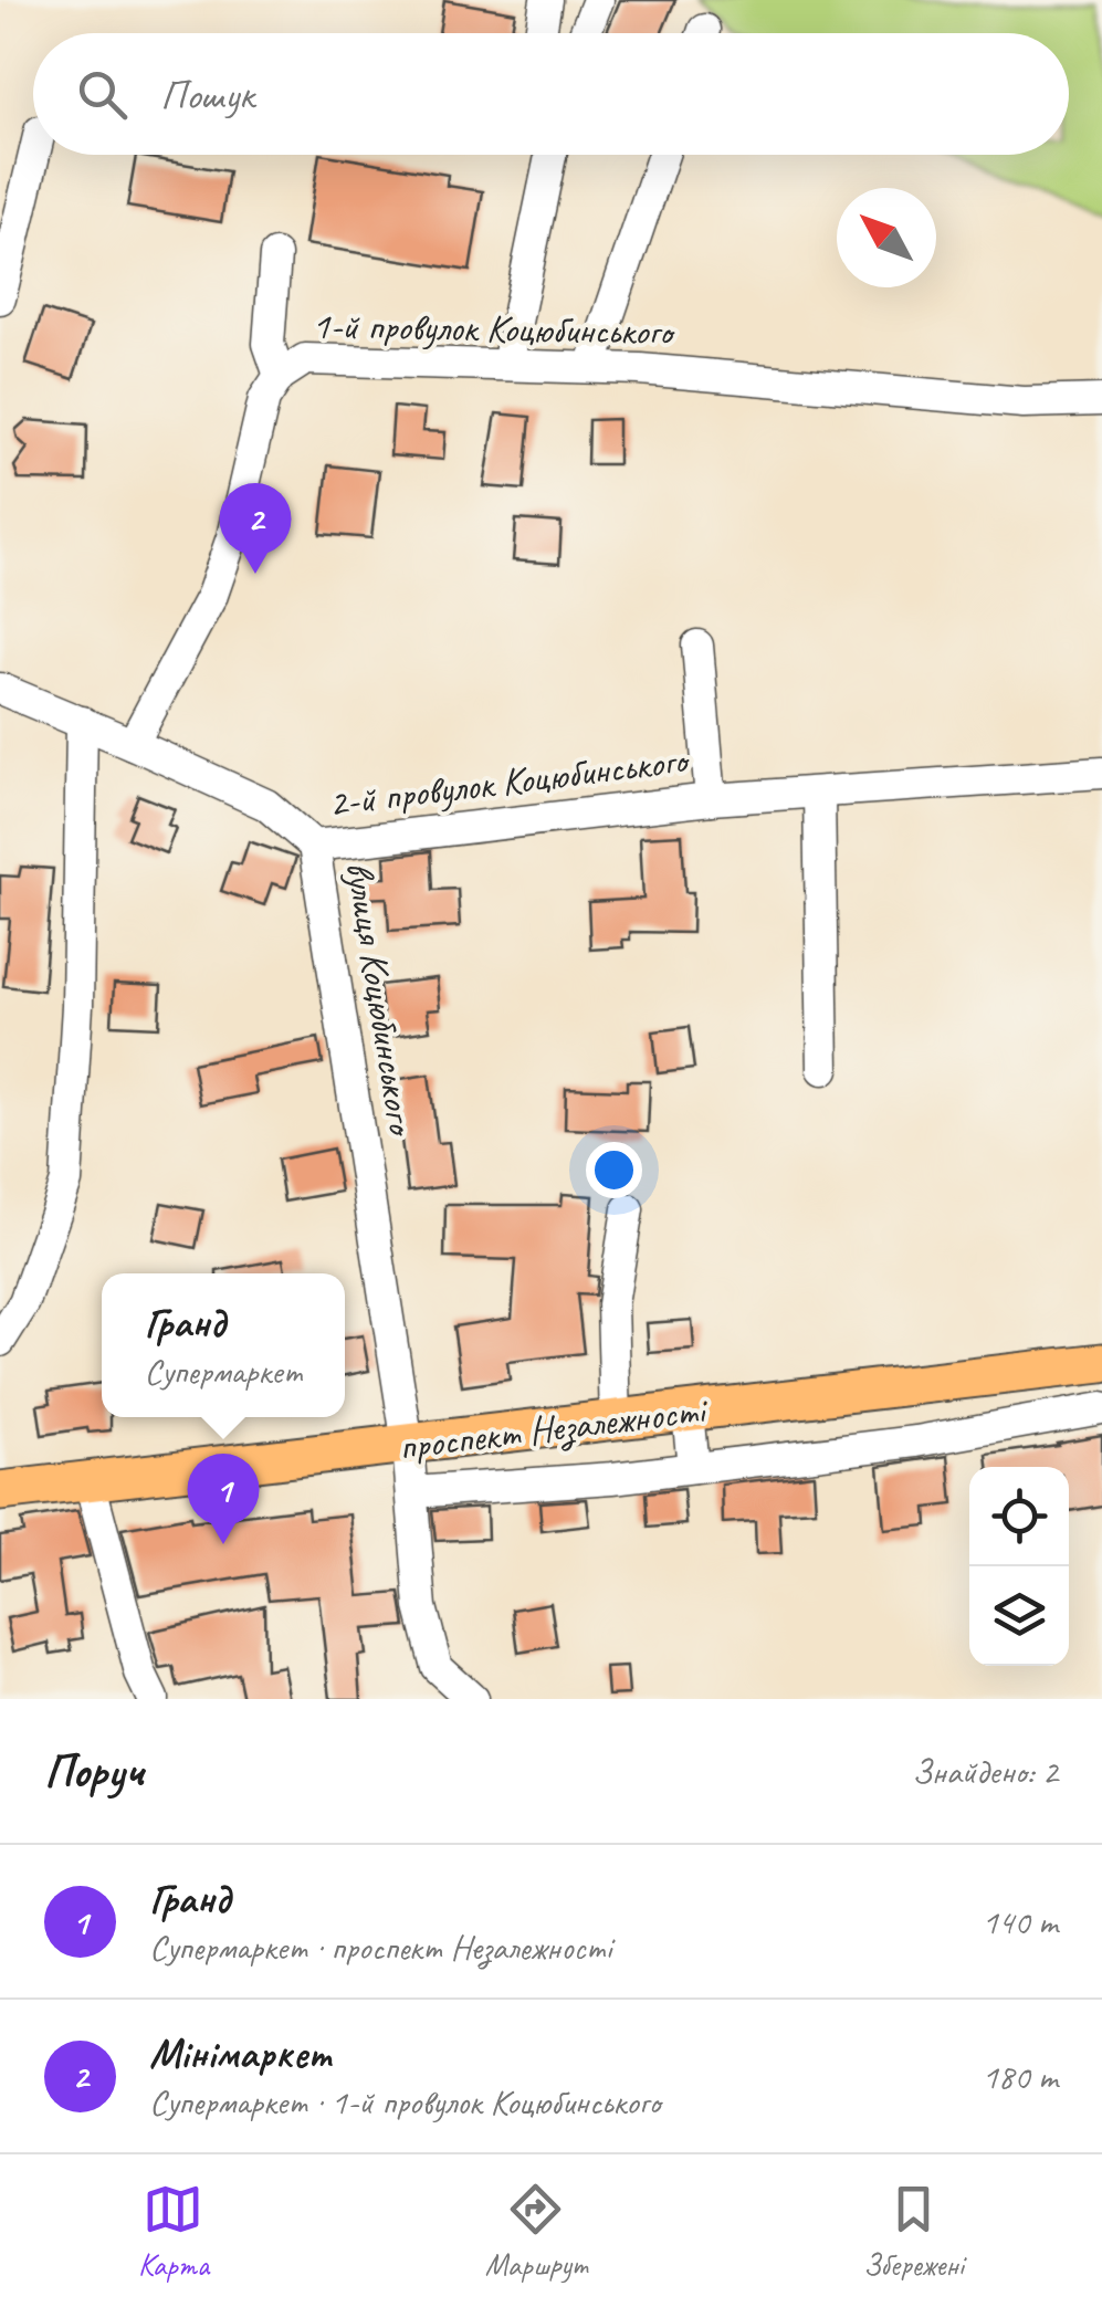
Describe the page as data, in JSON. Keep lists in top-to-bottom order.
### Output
{
  "streets": {
    "main road": ["проспект Незалежності"],
    "street": ["1-й провулок Коцюбинського", "2-й провулок Коцюбинського", "вулиця Коцюбинського"]
  },
  "crossings": [
    ["1-й провулок Коцюбинського", "вулиця Коцюбинського"],
    ["2-й провулок Коцюбинського", "вулиця Коцюбинського"],
    ["вулиця Коцюбинського", "проспект Незалежності"]
  ],
  "north": "top left",
  "page": {
    "search": "Пошук",
    "pins": ["2", "1"],
    "popup": ["Гранд", "Супермаркет"],
    "heading": ["Поруч", "Знайдено: 2"],
    "list": [
      {
        "mark": "1",
        "name": "Гранд",
        "note": "Супермаркет · проспект Незалежності",
        "value": "140 m"
      },
      {
        "mark": "2",
        "name": "Мінімаркет",
        "note": "Супермаркет · 1-й провулок Коцюбинського",
        "value": "180 m"
      }
    ],
    "nav": ["Карта", "Маршрут", "Збережені"]
  }
}
